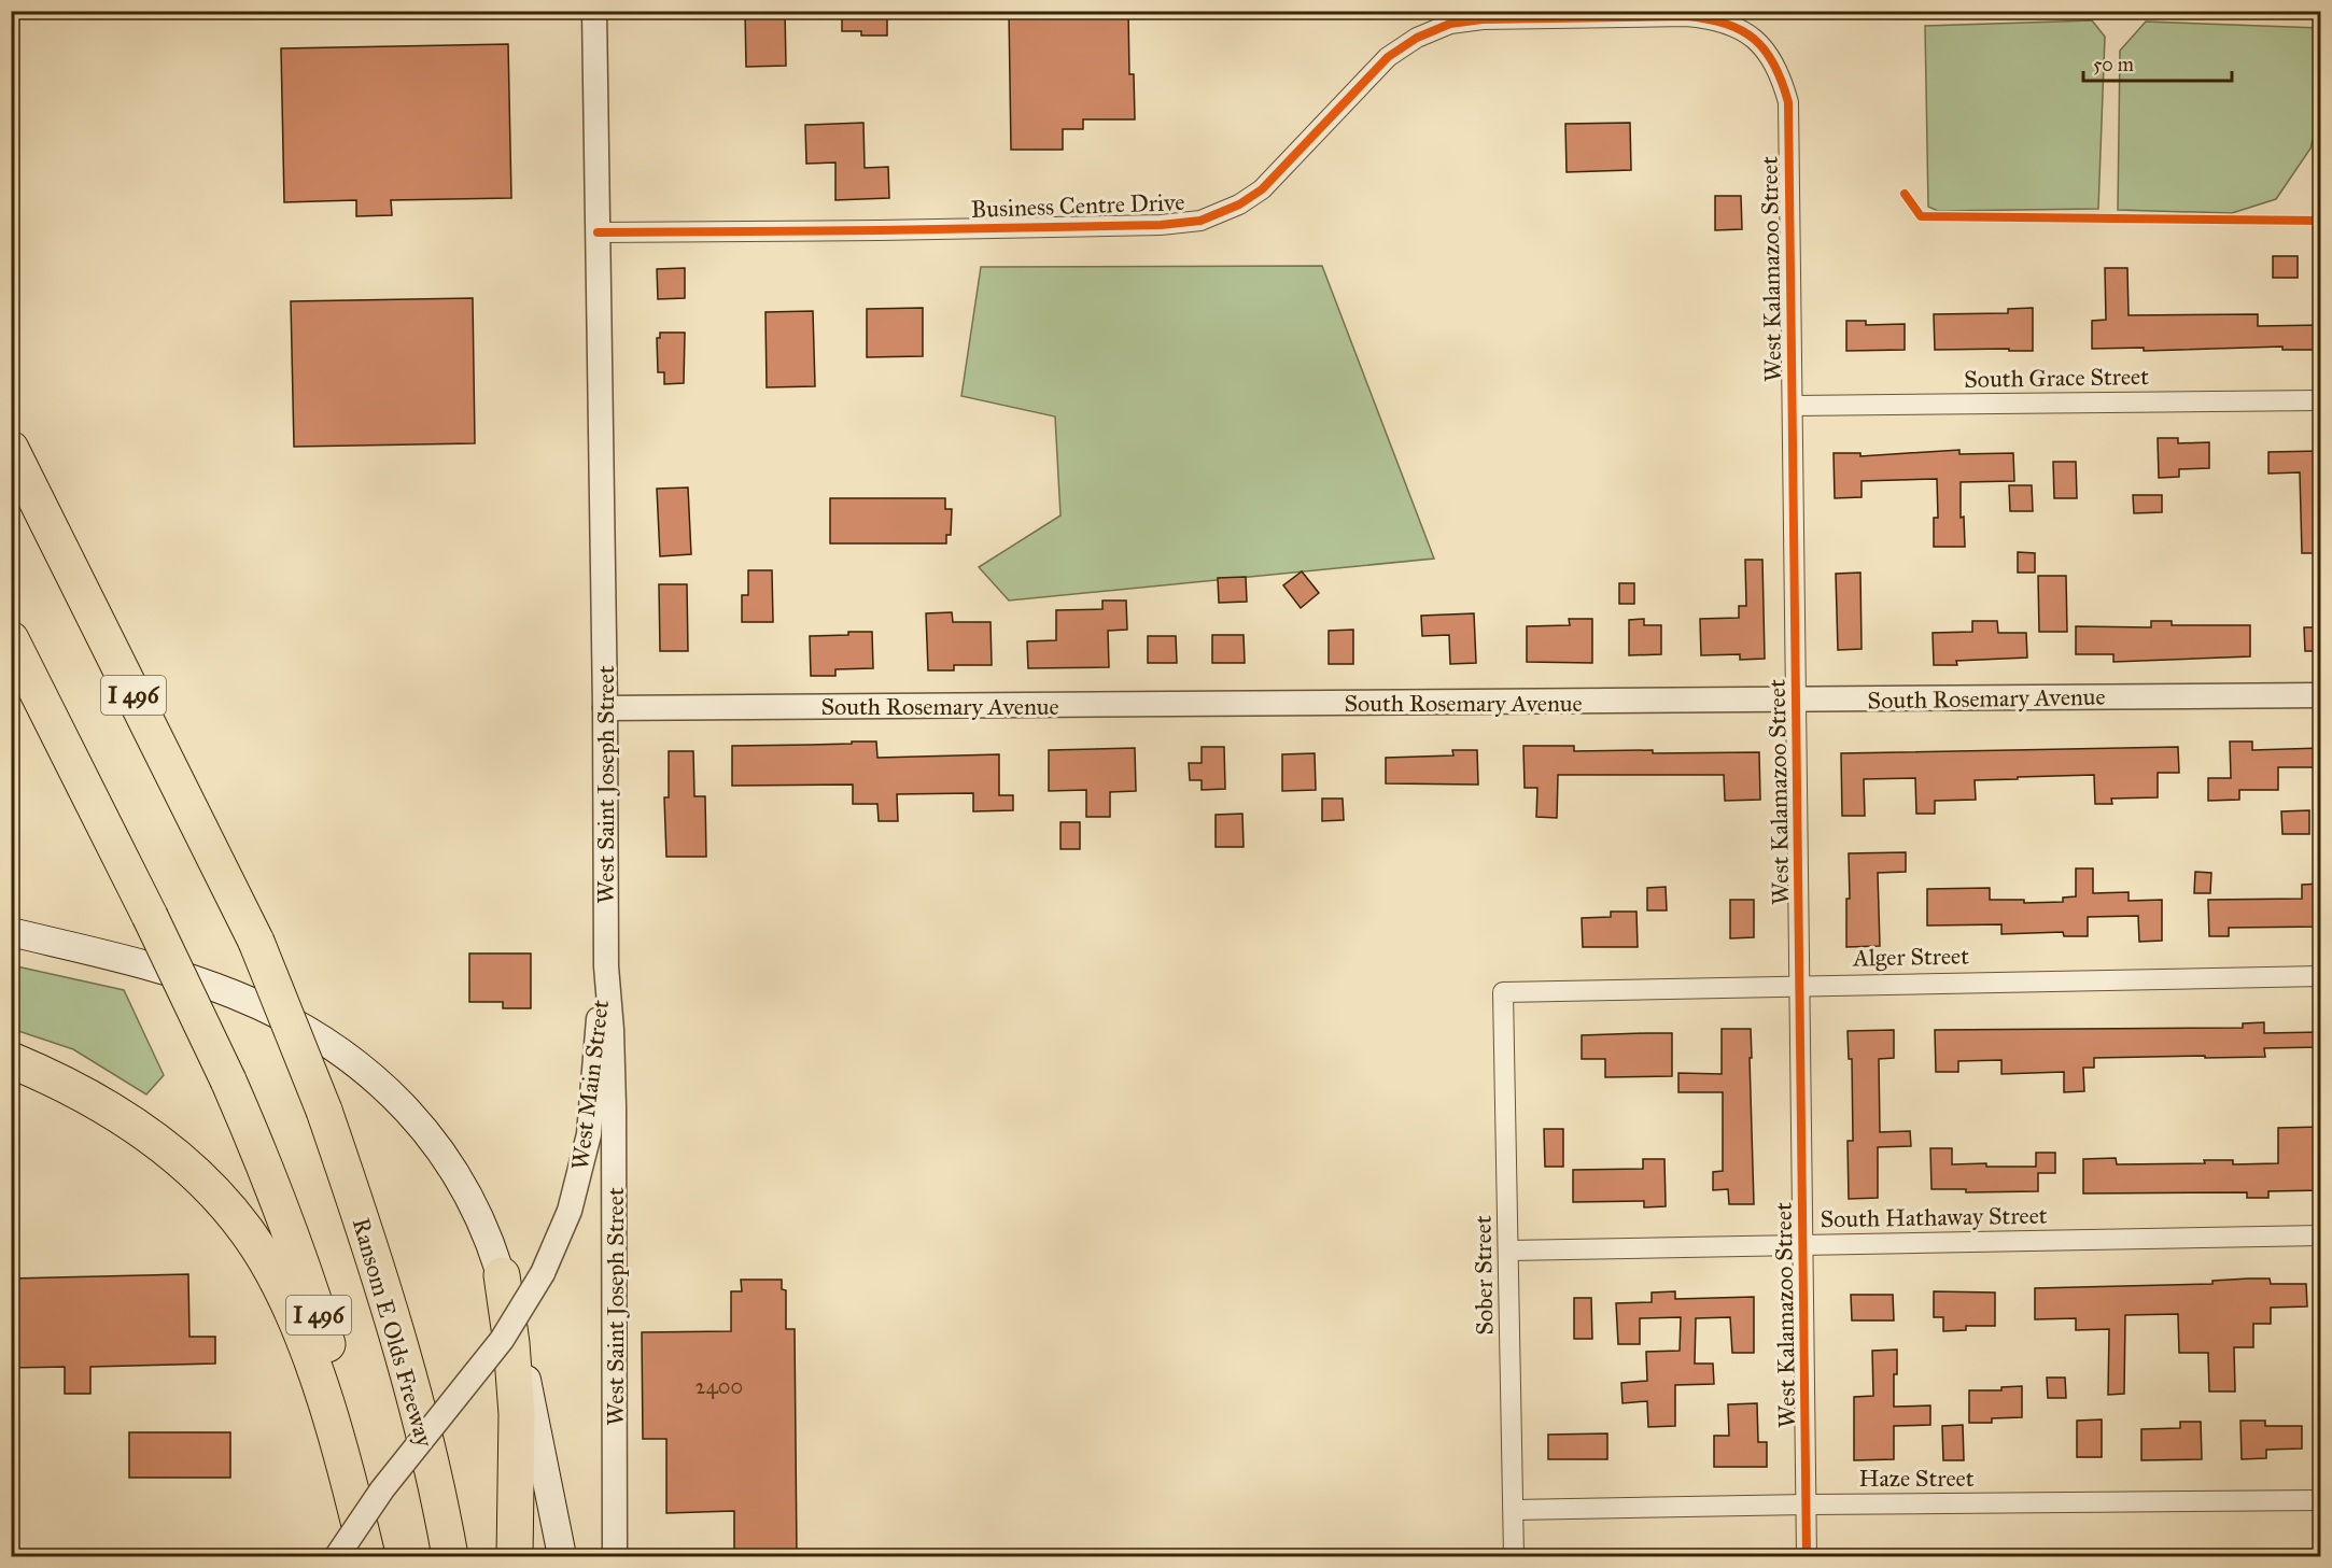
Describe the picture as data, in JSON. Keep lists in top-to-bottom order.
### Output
{
  "streets": {
    "highway": ["I 496", "Ransom E Olds Freeway"],
    "street": [
      "Business Centre Drive",
      "West Kalamazoo Street",
      "South Grace Street",
      "South Rosemary Avenue",
      "West Saint Joseph Street",
      "Alger Street",
      "West Main Street",
      "South Hathaway Street",
      "Sober Street",
      "Haze Street"
    ]
  },
  "crossings": [
    ["Business Centre Drive", "West Kalamazoo Street"],
    ["Business Centre Drive", "West Saint Joseph Street"],
    ["West Kalamazoo Street", "South Grace Street"],
    ["West Kalamazoo Street", "South Rosemary Avenue"],
    ["West Kalamazoo Street", "Alger Street"],
    ["West Kalamazoo Street", "South Hathaway Street"],
    ["West Kalamazoo Street", "Haze Street"],
    ["South Rosemary Avenue", "West Saint Joseph Street"],
    ["West Saint Joseph Street", "West Main Street"],
    ["Alger Street", "Sober Street"],
    ["South Hathaway Street", "Sober Street"],
    ["Sober Street", "Haze Street"]
  ],
  "house_numbers": ["2400"],
  "scale_bar": "50 m"
}
